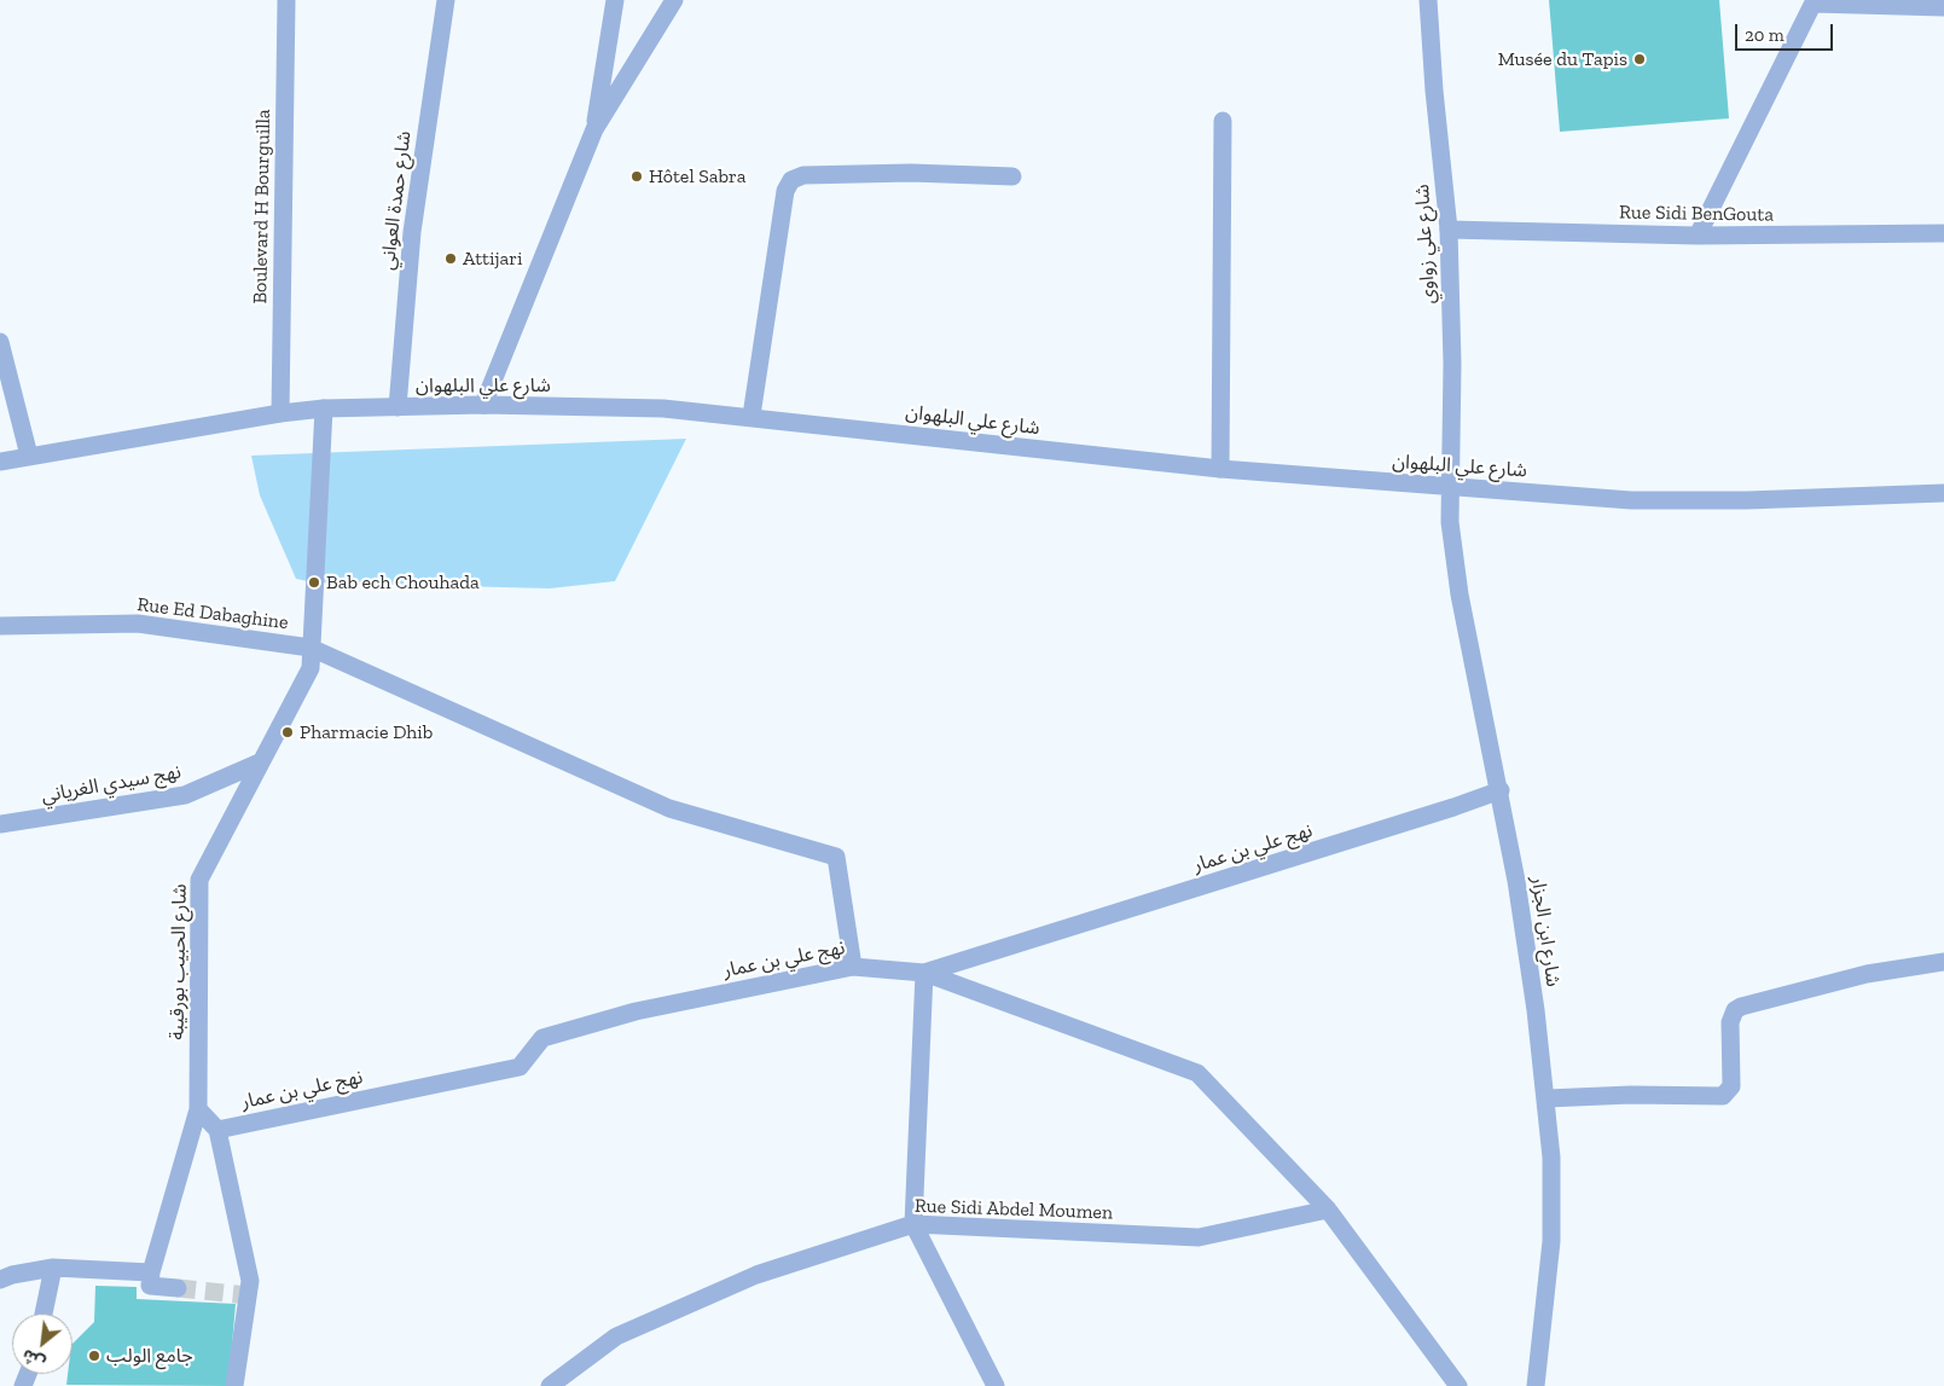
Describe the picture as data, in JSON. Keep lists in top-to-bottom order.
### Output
{
  "streets": {
    "street": [
      "شارع حمدة العواني",
      "Boulevard H Bourguilla",
      "Rue Sidi BenGouta",
      "شارع علي زواوي",
      "شارع علي البلهوان",
      "Rue Ed Dabaghine",
      "نهج سيدي الغرياني",
      "نهج علي بن عمار",
      "شارع ابن الجزار",
      "شارع الحبيب بورقيبة",
      "Rue Sidi Abdel Moumen"
    ]
  },
  "crossings": [
    ["شارع حمدة العواني", "شارع علي البلهوان"],
    ["Boulevard H Bourguilla", "شارع علي البلهوان"],
    ["Rue Sidi BenGouta", "شارع علي زواوي"],
    ["شارع علي زواوي", "شارع علي البلهوان"],
    ["شارع علي زواوي", "شارع ابن الجزار"],
    ["شارع علي البلهوان", "شارع ابن الجزار"],
    ["شارع علي البلهوان", "شارع الحبيب بورقيبة"],
    ["Rue Ed Dabaghine", "نهج علي بن عمار"],
    ["Rue Ed Dabaghine", "شارع الحبيب بورقيبة"],
    ["نهج سيدي الغرياني", "شارع الحبيب بورقيبة"],
    ["نهج علي بن عمار", "شارع ابن الجزار"]
  ],
  "places": [
    "Musée du Tapis",
    "Hôtel Sabra",
    "Attijari",
    "Bab ech Chouhada",
    "Pharmacie Dhib",
    "جامع الولب"
  ],
  "scale_bar": "20 m",
  "north": "bottom left"
}
